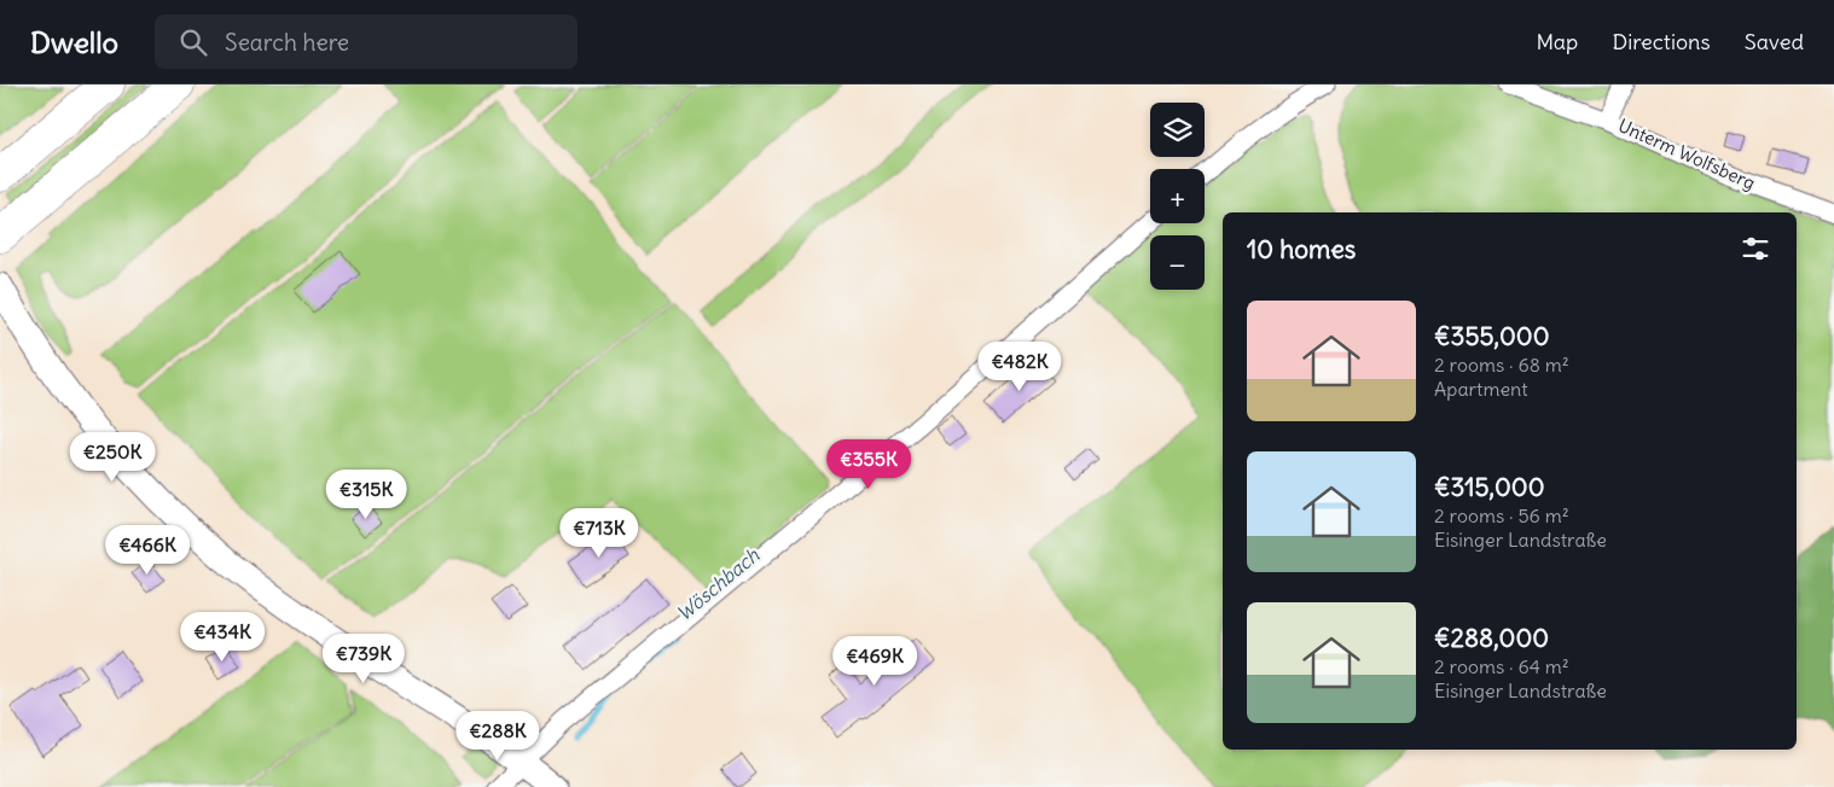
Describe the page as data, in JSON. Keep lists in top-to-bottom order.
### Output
{
  "streets": {
    "street": ["Unterm Wolfsberg"]
  },
  "water": ["Wöschbach"],
  "page": {
    "header": "Dwello",
    "search": "Search here",
    "nav": ["Map", "Directions", "Saved"],
    "map_buttons": ["+", "−"],
    "heading": "10 homes",
    "list": [
      {
        "name": "€355,000",
        "note": "2 rooms · 68 m² · Apartment"
      },
      {
        "name": "€315,000",
        "note": "2 rooms · 56 m² · Eisinger Landstraße"
      },
      {
        "name": "€288,000",
        "note": "2 rooms · 64 m² · Eisinger Landstraße"
      }
    ],
    "price": [
      "€482K",
      "€250K",
      "€355K",
      "€315K",
      "€713K",
      "€466K",
      "€434K",
      "€739K",
      "€469K",
      "€288K"
    ]
  }
}
